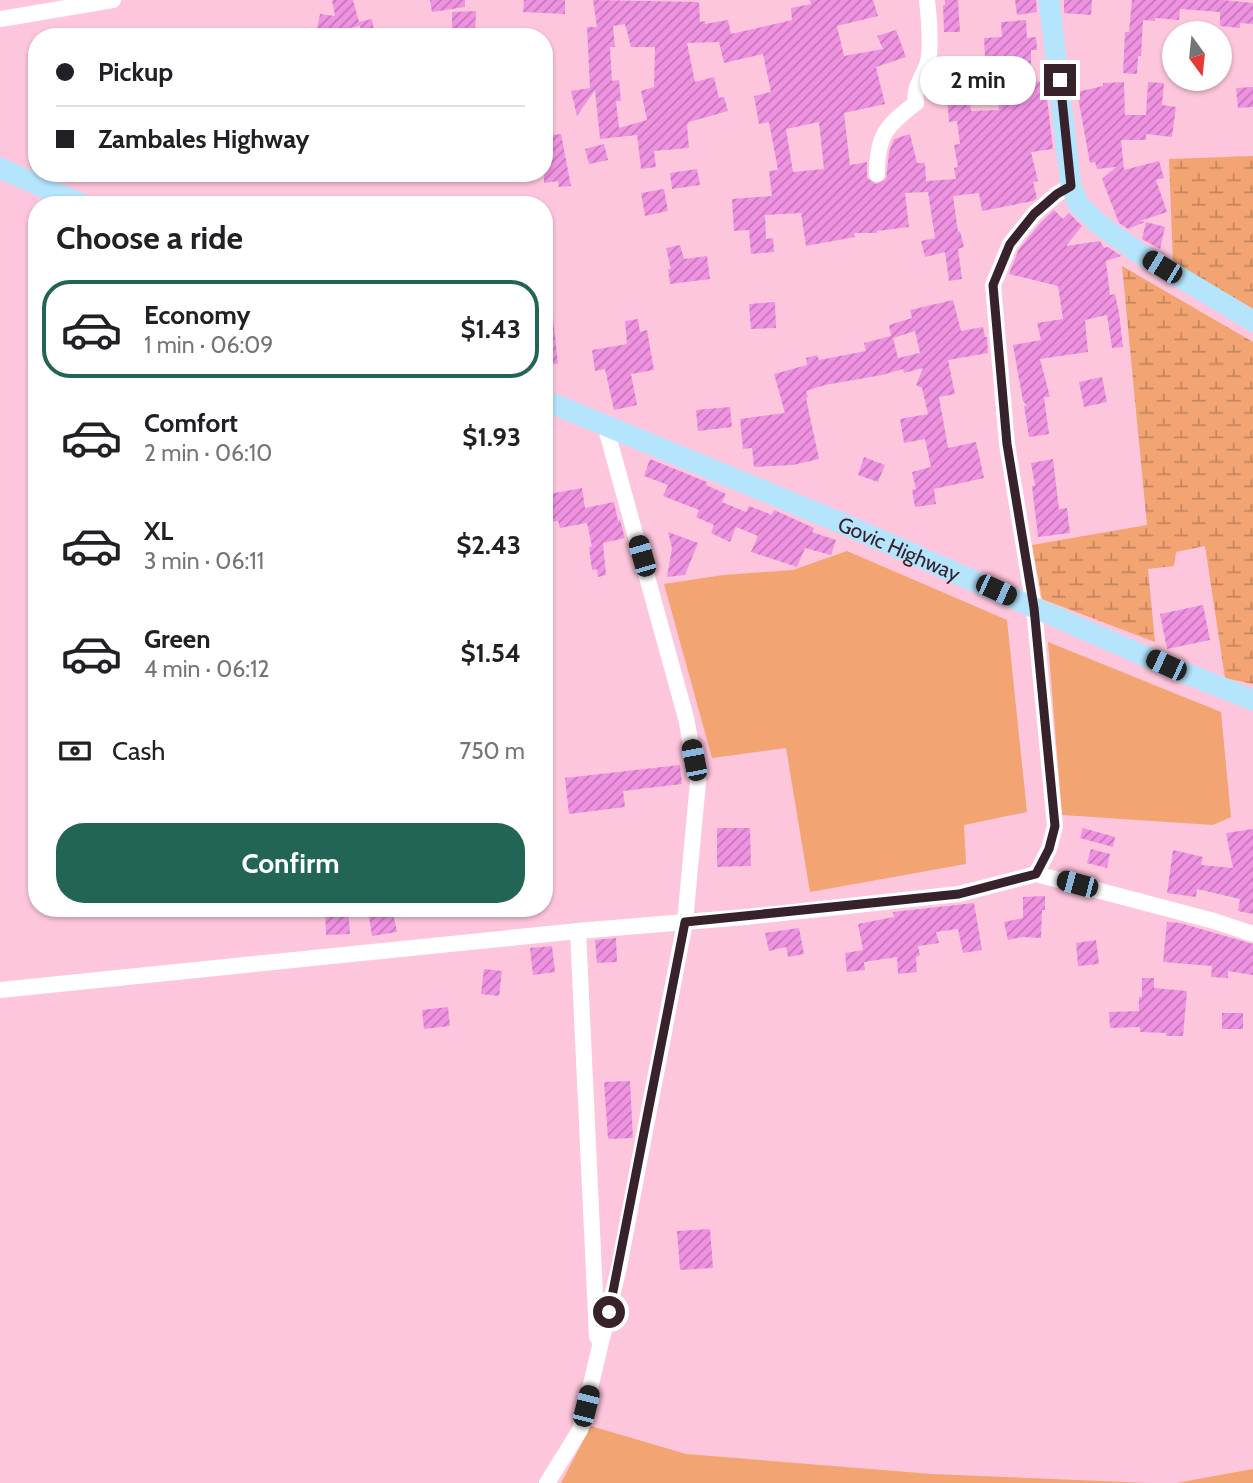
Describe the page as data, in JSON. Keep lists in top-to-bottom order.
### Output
{
  "streets": {
    "main road": ["Govic Highway"]
  },
  "north": "bottom",
  "page": {
    "banner": ["Pickup", "Zambales Highway"],
    "bubble": "2 min",
    "heading": "Choose a ride",
    "list": [
      {
        "name": "Economy",
        "note": "1 min · 06:09",
        "value": "$1.43"
      },
      {
        "name": "Comfort",
        "note": "2 min · 06:10",
        "value": "$1.93"
      },
      {
        "name": "XL",
        "note": "3 min · 06:11",
        "value": "$2.43"
      },
      {
        "name": "Green",
        "note": "4 min · 06:12",
        "value": "$1.54"
      }
    ],
    "pay": ["Cash", "750 m"],
    "buttons": "Confirm"
  }
}
